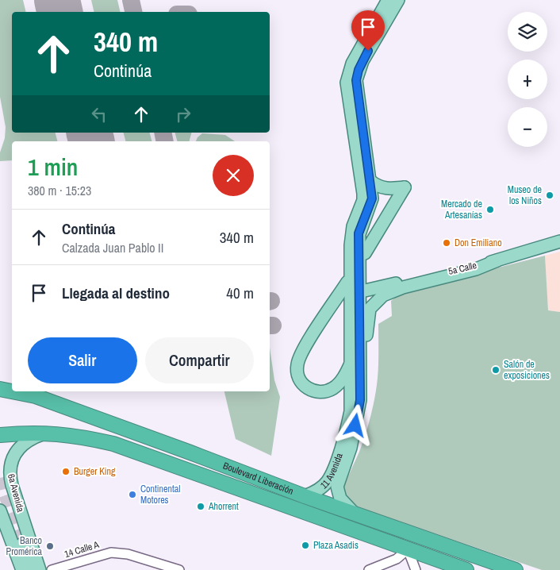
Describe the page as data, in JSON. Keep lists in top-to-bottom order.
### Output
{
  "streets": {
    "highway": ["Boulevard Liberación"],
    "main road": ["5a Calle", "11 Avenida", "6a Avenida"],
    "street": ["14 Calle A"]
  },
  "crossings": [
    ["11 Avenida", "Boulevard Liberación"],
    ["Boulevard Liberación", "6a Avenida"]
  ],
  "places": [
    "Museo de los Niños",
    "Mercado de Artesanías",
    "Don Emiliano",
    "Salón de exposiciones",
    "Burger King",
    "Continental Motores",
    "Ahorrent",
    "Plaza Asadis",
    "Banco Promérica"
  ],
  "page": {
    "map_buttons": ["+", "−"],
    "turn": ["340 m", "Continúa"],
    "heading": ["1 min", "380 m · 15:23"],
    "list": [
      {
        "name": "Continúa",
        "note": "Calzada Juan Pablo II",
        "value": "340 m"
      },
      {
        "name": "Llegada al destino",
        "value": "40 m"
      }
    ],
    "buttons": ["Salir", "Compartir"]
  }
}
